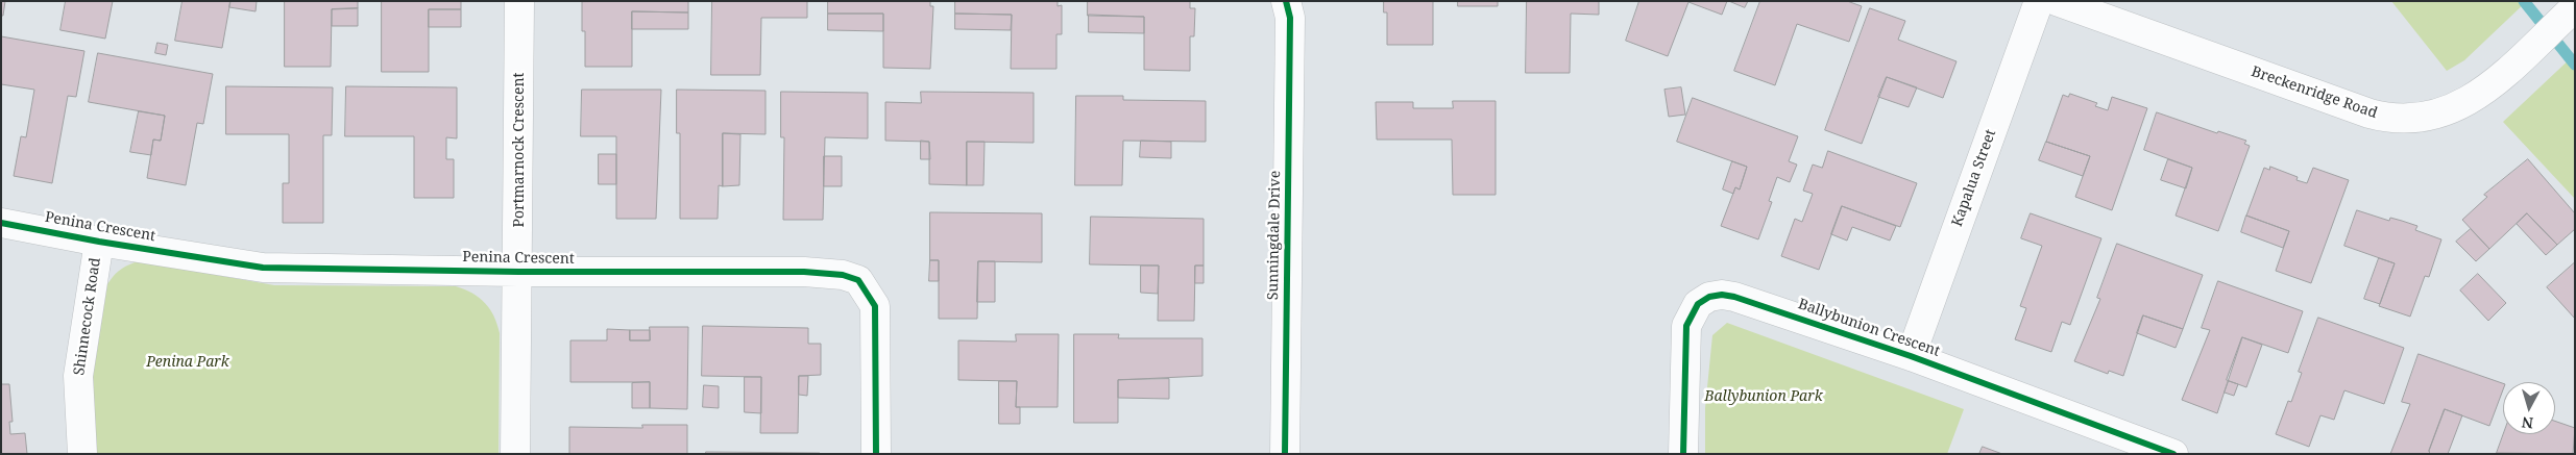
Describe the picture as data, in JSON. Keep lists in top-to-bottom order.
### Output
{
  "streets": {
    "street": [
      "Breckenridge Road",
      "Portmarnock Crescent",
      "Kapalua Street",
      "Penina Crescent",
      "Sunningdale Drive",
      "Shinnecock Road",
      "Ballybunion Crescent"
    ]
  },
  "crossings": [
    ["Portmarnock Crescent", "Penina Crescent"],
    ["Kapalua Street", "Ballybunion Crescent"],
    ["Penina Crescent", "Shinnecock Road"]
  ],
  "parks": ["Penina Park", "Ballybunion Park"],
  "north": "bottom"
}
